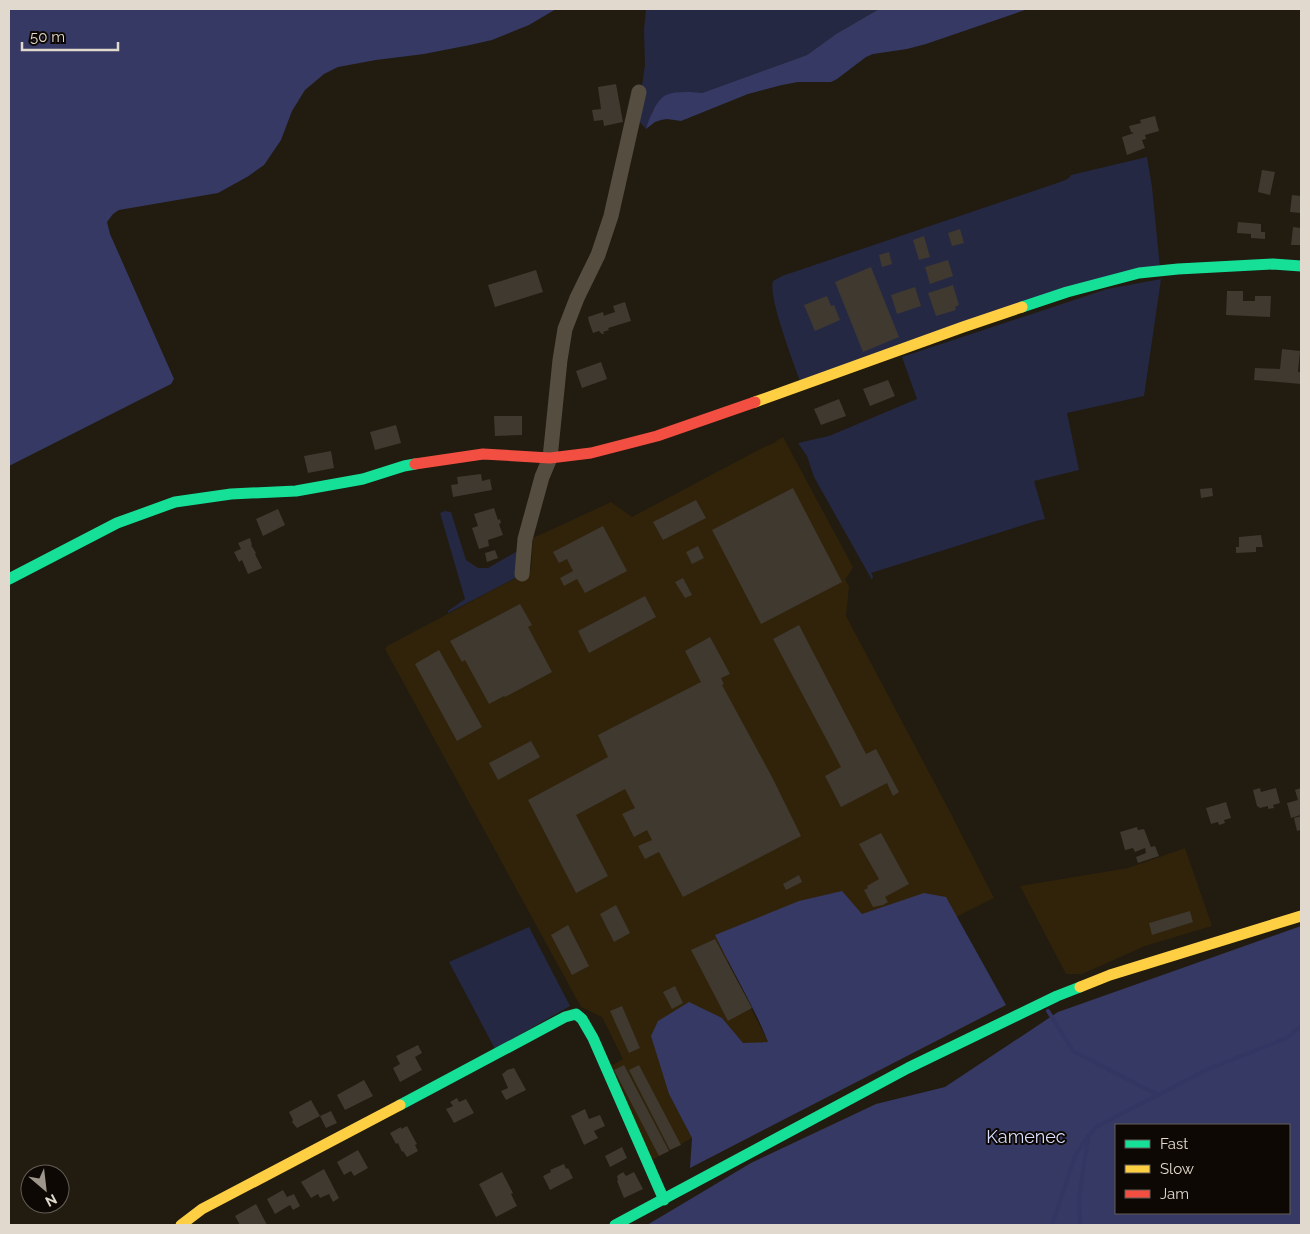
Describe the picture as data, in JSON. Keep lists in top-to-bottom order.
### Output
{
  "parks": ["Kamenec"],
  "legend": ["Fast", "Slow", "Jam"],
  "scale_bar": "50 m",
  "north": "bottom right"
}
